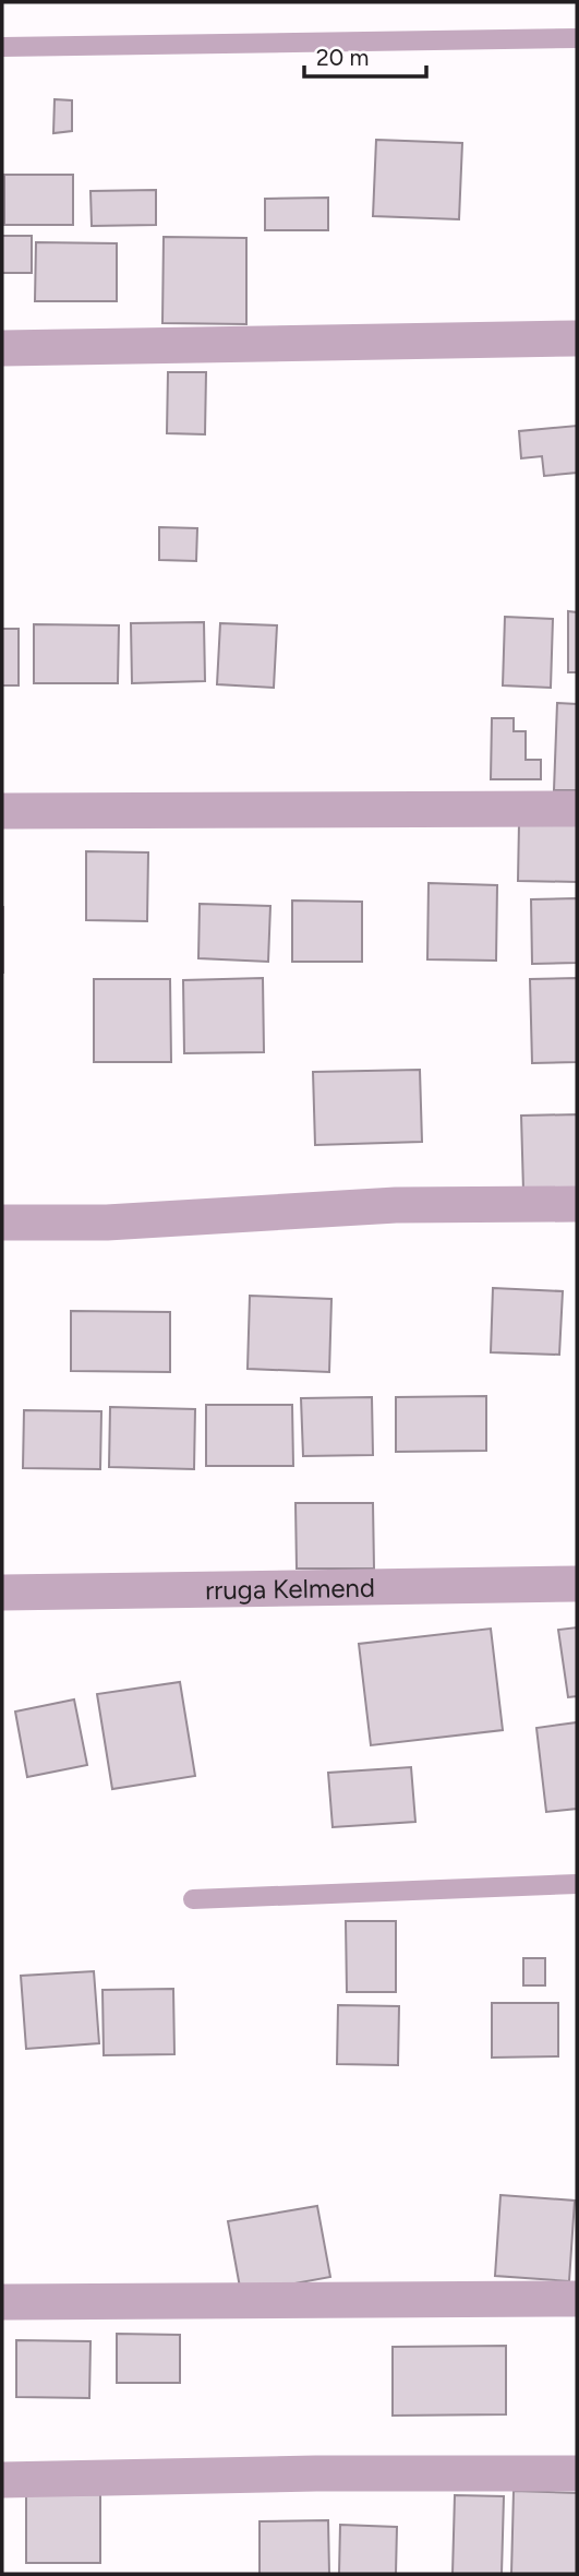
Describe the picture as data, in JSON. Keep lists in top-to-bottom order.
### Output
{
  "streets": {
    "street": ["rruga Kelmend"]
  },
  "scale_bar": "20 m"
}
